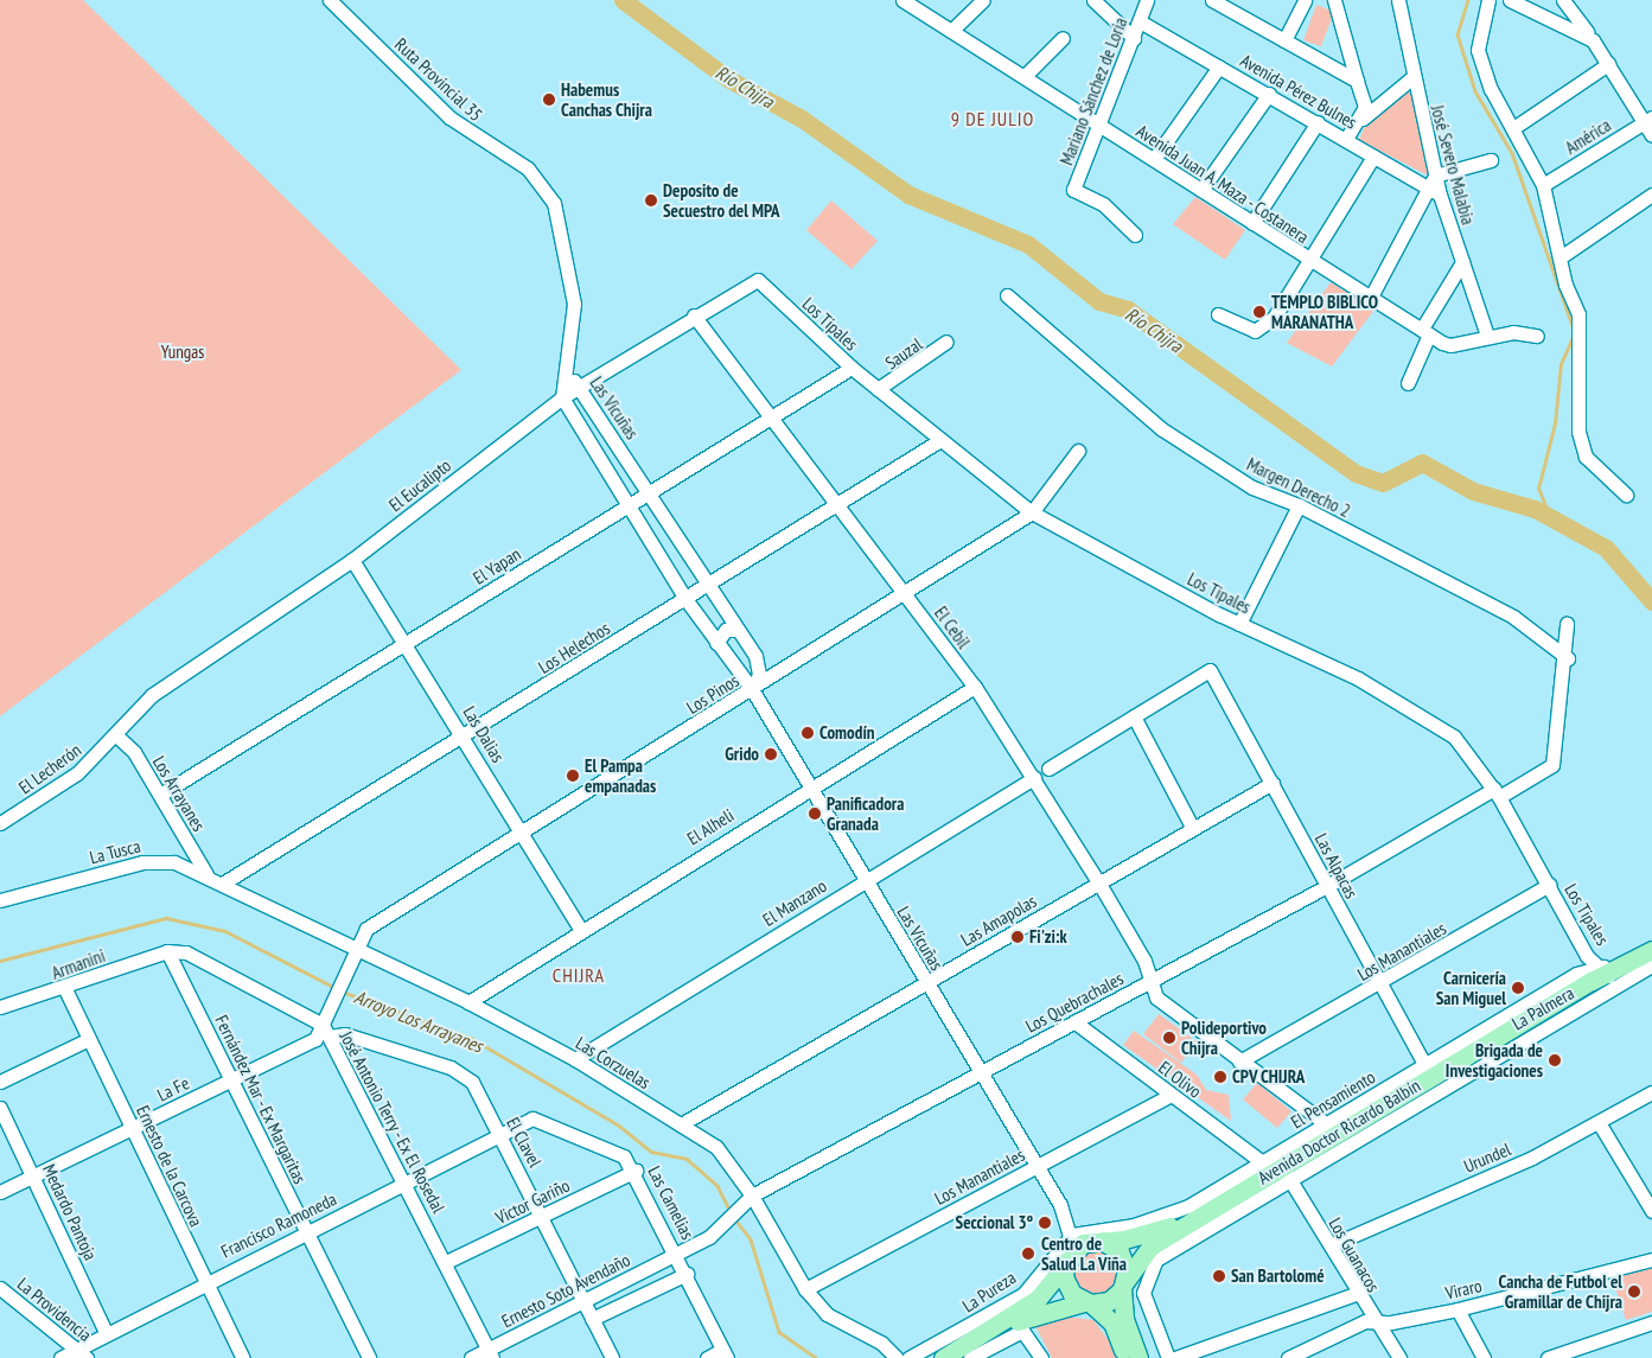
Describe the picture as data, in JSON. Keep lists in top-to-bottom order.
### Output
{
  "streets": {
    "main road": ["Avenida Doctor Ricardo Balbín"],
    "street": [
      "Ruta Provincial 35",
      "Mariano Sánchez de Loria",
      "Avenida Pérez Bulnes",
      "América",
      "José Severo Malabia",
      "Avenida Juan A. Maza - Costanera",
      "Los Tipales",
      "Sauzal",
      "Las Vicuñas",
      "El Eucalipto",
      "Margen Derecho 2",
      "El Yapan",
      "El Cebil",
      "Los Helechos",
      "Los Pinos",
      "Las Dalias",
      "El Lecherón",
      "Los Arrayanes",
      "El Alheli",
      "La Tusca",
      "Las Alpacas",
      "El Manzano",
      "Las Amapolas",
      "Los Manantiales",
      "Armanini",
      "Los Quebrachales",
      "La Palmera",
      "Las Corzuelas",
      "El Olivo",
      "La Fe",
      "Fernández Mar - Ex Margaritas",
      "El Pensamiento",
      "José Antonio Terry - Ex El Rosedal",
      "El Clavel",
      "Urundel",
      "Ernesto de la Carcova",
      "Victor Gariño",
      "Las Camelias",
      "Medardo Pantoja",
      "Francisco Ramoneda",
      "Los Guanacos",
      "Viraro",
      "Ernesto Soto Avendaño",
      "La Pureza",
      "La Providencia"
    ]
  },
  "crossings": [
    ["Ruta Provincial 35", "Las Vicuñas"],
    ["Mariano Sánchez de Loria", "Avenida Pérez Bulnes"],
    ["Mariano Sánchez de Loria", "Avenida Juan A. Maza - Costanera"],
    ["Avenida Pérez Bulnes", "José Severo Malabia"],
    ["José Severo Malabia", "Avenida Juan A. Maza - Costanera"],
    ["Los Tipales", "Sauzal"],
    ["Los Tipales", "El Eucalipto"],
    ["Los Tipales", "El Yapan"],
    ["Los Tipales", "Los Helechos"],
    ["Los Tipales", "Los Pinos"],
    ["Los Tipales", "Los Manantiales"],
    ["Los Tipales", "Los Quebrachales"],
    ["Los Tipales", "El Pensamiento"],
    ["Los Tipales", "Avenida Doctor Ricardo Balbín"],
    ["Las Vicuñas", "El Eucalipto"],
    ["Las Vicuñas", "El Yapan"],
    ["Las Vicuñas", "Los Helechos"],
    ["Las Vicuñas", "Los Pinos"],
    ["Las Vicuñas", "El Alheli"],
    ["Las Vicuñas", "El Manzano"],
    ["Las Vicuñas", "Las Amapolas"],
    ["Las Vicuñas", "Los Manantiales"],
    ["Las Vicuñas", "Los Quebrachales"],
    ["Las Vicuñas", "El Pensamiento"],
    ["Las Vicuñas", "La Pureza"],
    ["El Eucalipto", "El Cebil"],
    ["El Eucalipto", "Las Dalias"],
    ["El Eucalipto", "El Lecherón"],
    ["El Eucalipto", "Los Arrayanes"],
    ["Margen Derecho 2", "Los Quebrachales"],
    ["El Yapan", "El Cebil"],
    ["El Yapan", "Las Dalias"],
    ["El Yapan", "Los Arrayanes"],
    ["El Cebil", "Los Helechos"],
    ["El Cebil", "Los Pinos"],
    ["El Cebil", "El Alheli"],
    ["El Cebil", "El Manzano"],
    ["El Cebil", "Las Amapolas"],
    ["El Cebil", "Los Manantiales"],
    ["El Cebil", "Los Quebrachales"],
    ["El Cebil", "El Pensamiento"],
    ["El Cebil", "Avenida Doctor Ricardo Balbín"],
    ["Los Helechos", "Las Dalias"],
    ["Los Helechos", "La Tusca"],
    ["Los Helechos", "Las Corzuelas"],
    ["Los Pinos", "Las Dalias"],
    ["Los Pinos", "Las Corzuelas"],
    ["Los Pinos", "La Fe"],
    ["Las Dalias", "El Alheli"],
    ["El Lecherón", "Los Arrayanes"],
    ["Los Arrayanes", "La Tusca"],
    ["El Alheli", "Las Corzuelas"],
    ["La Tusca", "Las Corzuelas"],
    ["Las Alpacas", "Las Amapolas"],
    ["Las Alpacas", "Los Manantiales"],
    ["Las Alpacas", "Los Quebrachales"],
    ["Las Alpacas", "El Pensamiento"],
    ["Las Alpacas", "Avenida Doctor Ricardo Balbín"],
    ["El Manzano", "Las Corzuelas"],
    ["Las Amapolas", "Las Corzuelas"],
    ["Los Manantiales", "Las Corzuelas"],
    ["Los Manantiales", "El Olivo"],
    ["Armanini", "Fernández Mar - Ex Margaritas"],
    ["Armanini", "José Antonio Terry - Ex El Rosedal"],
    ["Armanini", "Ernesto de la Carcova"],
    ["Los Quebrachales", "Las Corzuelas"],
    ["Los Quebrachales", "El Olivo"],
    ["Los Quebrachales", "Las Camelias"],
    ["Los Quebrachales", "Ernesto Soto Avendaño"],
    ["La Palmera", "Avenida Doctor Ricardo Balbín"],
    ["La Palmera", "Los Guanacos"],
    ["El Olivo", "El Pensamiento"],
    ["La Fe", "Fernández Mar - Ex Margaritas"],
    ["La Fe", "José Antonio Terry - Ex El Rosedal"],
    ["La Fe", "El Clavel"],
    ["La Fe", "Ernesto de la Carcova"],
    ["La Fe", "Medardo Pantoja"],
    ["Fernández Mar - Ex Margaritas", "José Antonio Terry - Ex El Rosedal"],
    ["Fernández Mar - Ex Margaritas", "Francisco Ramoneda"],
    ["El Pensamiento", "Avenida Doctor Ricardo Balbín"],
    ["El Pensamiento", "La Pureza"],
    ["José Antonio Terry - Ex El Rosedal", "El Clavel"],
    ["José Antonio Terry - Ex El Rosedal", "Victor Gariño"],
    ["José Antonio Terry - Ex El Rosedal", "Francisco Ramoneda"],
    ["José Antonio Terry - Ex El Rosedal", "Ernesto Soto Avendaño"],
    ["Avenida Doctor Ricardo Balbín", "Los Guanacos"],
    ["El Clavel", "Victor Gariño"],
    ["El Clavel", "Las Camelias"],
    ["El Clavel", "Francisco Ramoneda"],
    ["El Clavel", "Ernesto Soto Avendaño"],
    ["Urundel", "Los Guanacos"],
    ["Ernesto de la Carcova", "Francisco Ramoneda"],
    ["Victor Gariño", "Las Camelias"],
    ["Las Camelias", "Francisco Ramoneda"],
    ["Las Camelias", "Ernesto Soto Avendaño"],
    ["Medardo Pantoja", "Francisco Ramoneda"],
    ["Francisco Ramoneda", "La Providencia"],
    ["Los Guanacos", "Viraro"]
  ],
  "districts": ["9 DE JULIO", "CHIJRA"],
  "water": ["Río Chijra", "Arroyo Los Arrayanes"],
  "parks": ["Yungas"],
  "places": [
    "Habemus Canchas Chijra",
    "Deposito de Secuestro del MPA",
    "TEMPLO BIBLICO MARANATHA",
    "Comodín",
    "Grido",
    "El Pampa empanadas",
    "Panificadora Granada",
    "Fi'zi:k",
    "Carnicería San Miguel",
    "Polideportivo Chijra",
    "Brigada de Investigaciones",
    "CPV CHIJRA",
    "Seccional 3º",
    "Centro de Salud La Viña",
    "San Bartolomé",
    "Cancha de Futbol el Gramillar de Chijra"
  ]
}
